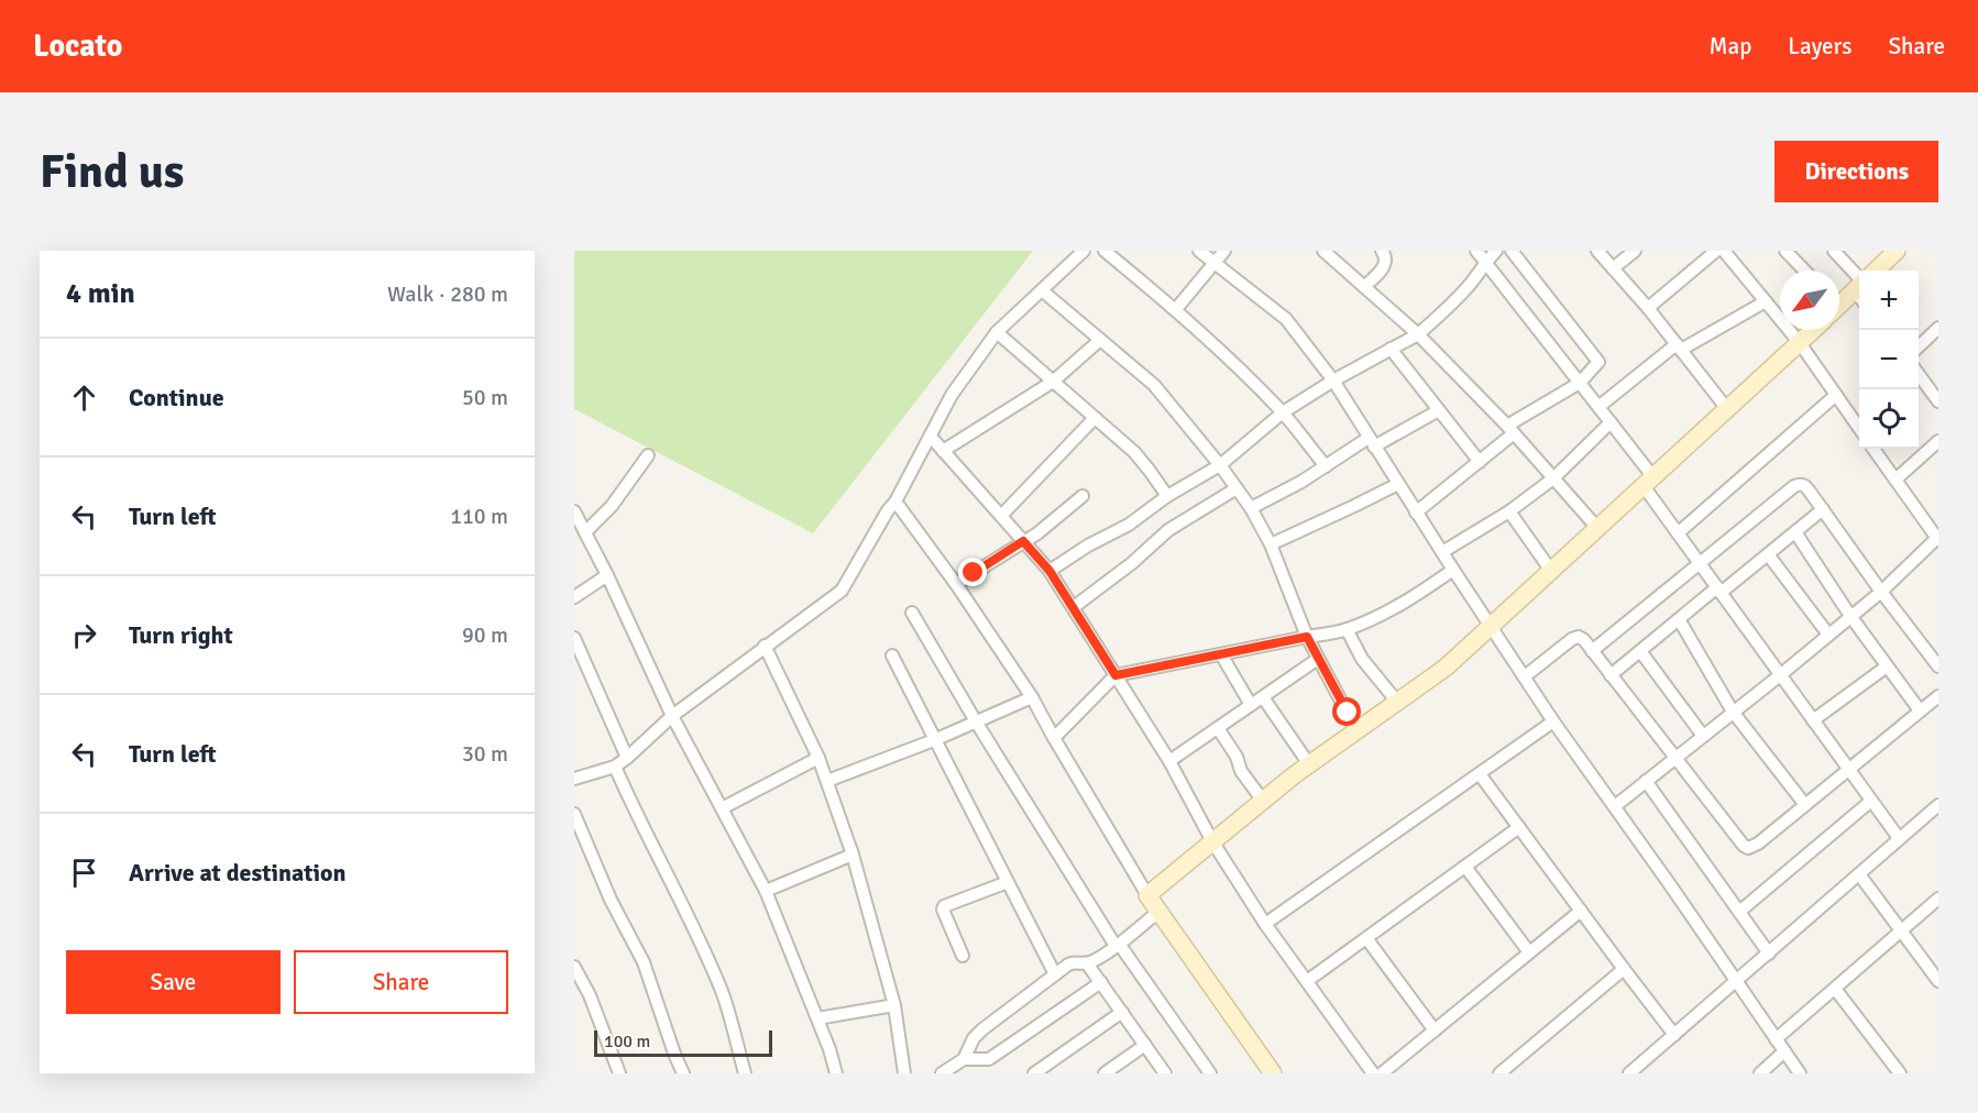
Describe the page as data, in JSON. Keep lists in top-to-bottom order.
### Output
{
  "scale_bar": "100 m",
  "north": "bottom left",
  "page": {
    "header": "Locato",
    "nav": ["Map", "Layers", "Share"],
    "buttons": [
      "Directions",
      ["Save", "Share"]
    ],
    "title": "Find us",
    "heading": ["4 min", "Walk · 280 m"],
    "map_buttons": ["+", "−"],
    "list": [
      ["Continue", "50 m"],
      ["Turn left", "110 m"],
      ["Turn right", "90 m"],
      ["Turn left", "30 m"],
      "Arrive at destination"
    ],
    "scale": "100 m"
  }
}
